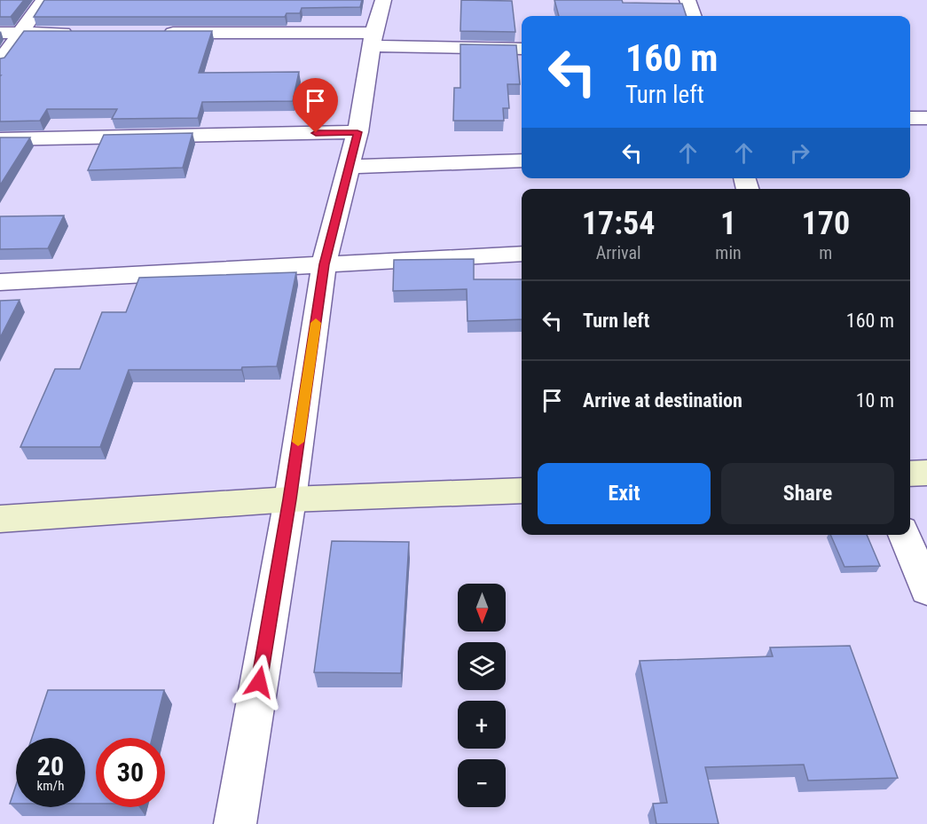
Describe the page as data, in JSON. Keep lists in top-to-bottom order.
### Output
{
  "north": "bottom",
  "page": {
    "turn": ["160 m", "Turn left"],
    "eta": [
      "17:54",
      "Arrival",
      "1",
      "min",
      "170",
      "m"
    ],
    "list": [
      {
        "name": "Turn left",
        "value": "160 m"
      },
      {
        "name": "Arrive at destination",
        "value": "10 m"
      }
    ],
    "buttons": ["Exit", "Share"],
    "map_buttons": ["+", "−"],
    "speed": "20 km/h",
    "limit": "30"
  }
}
